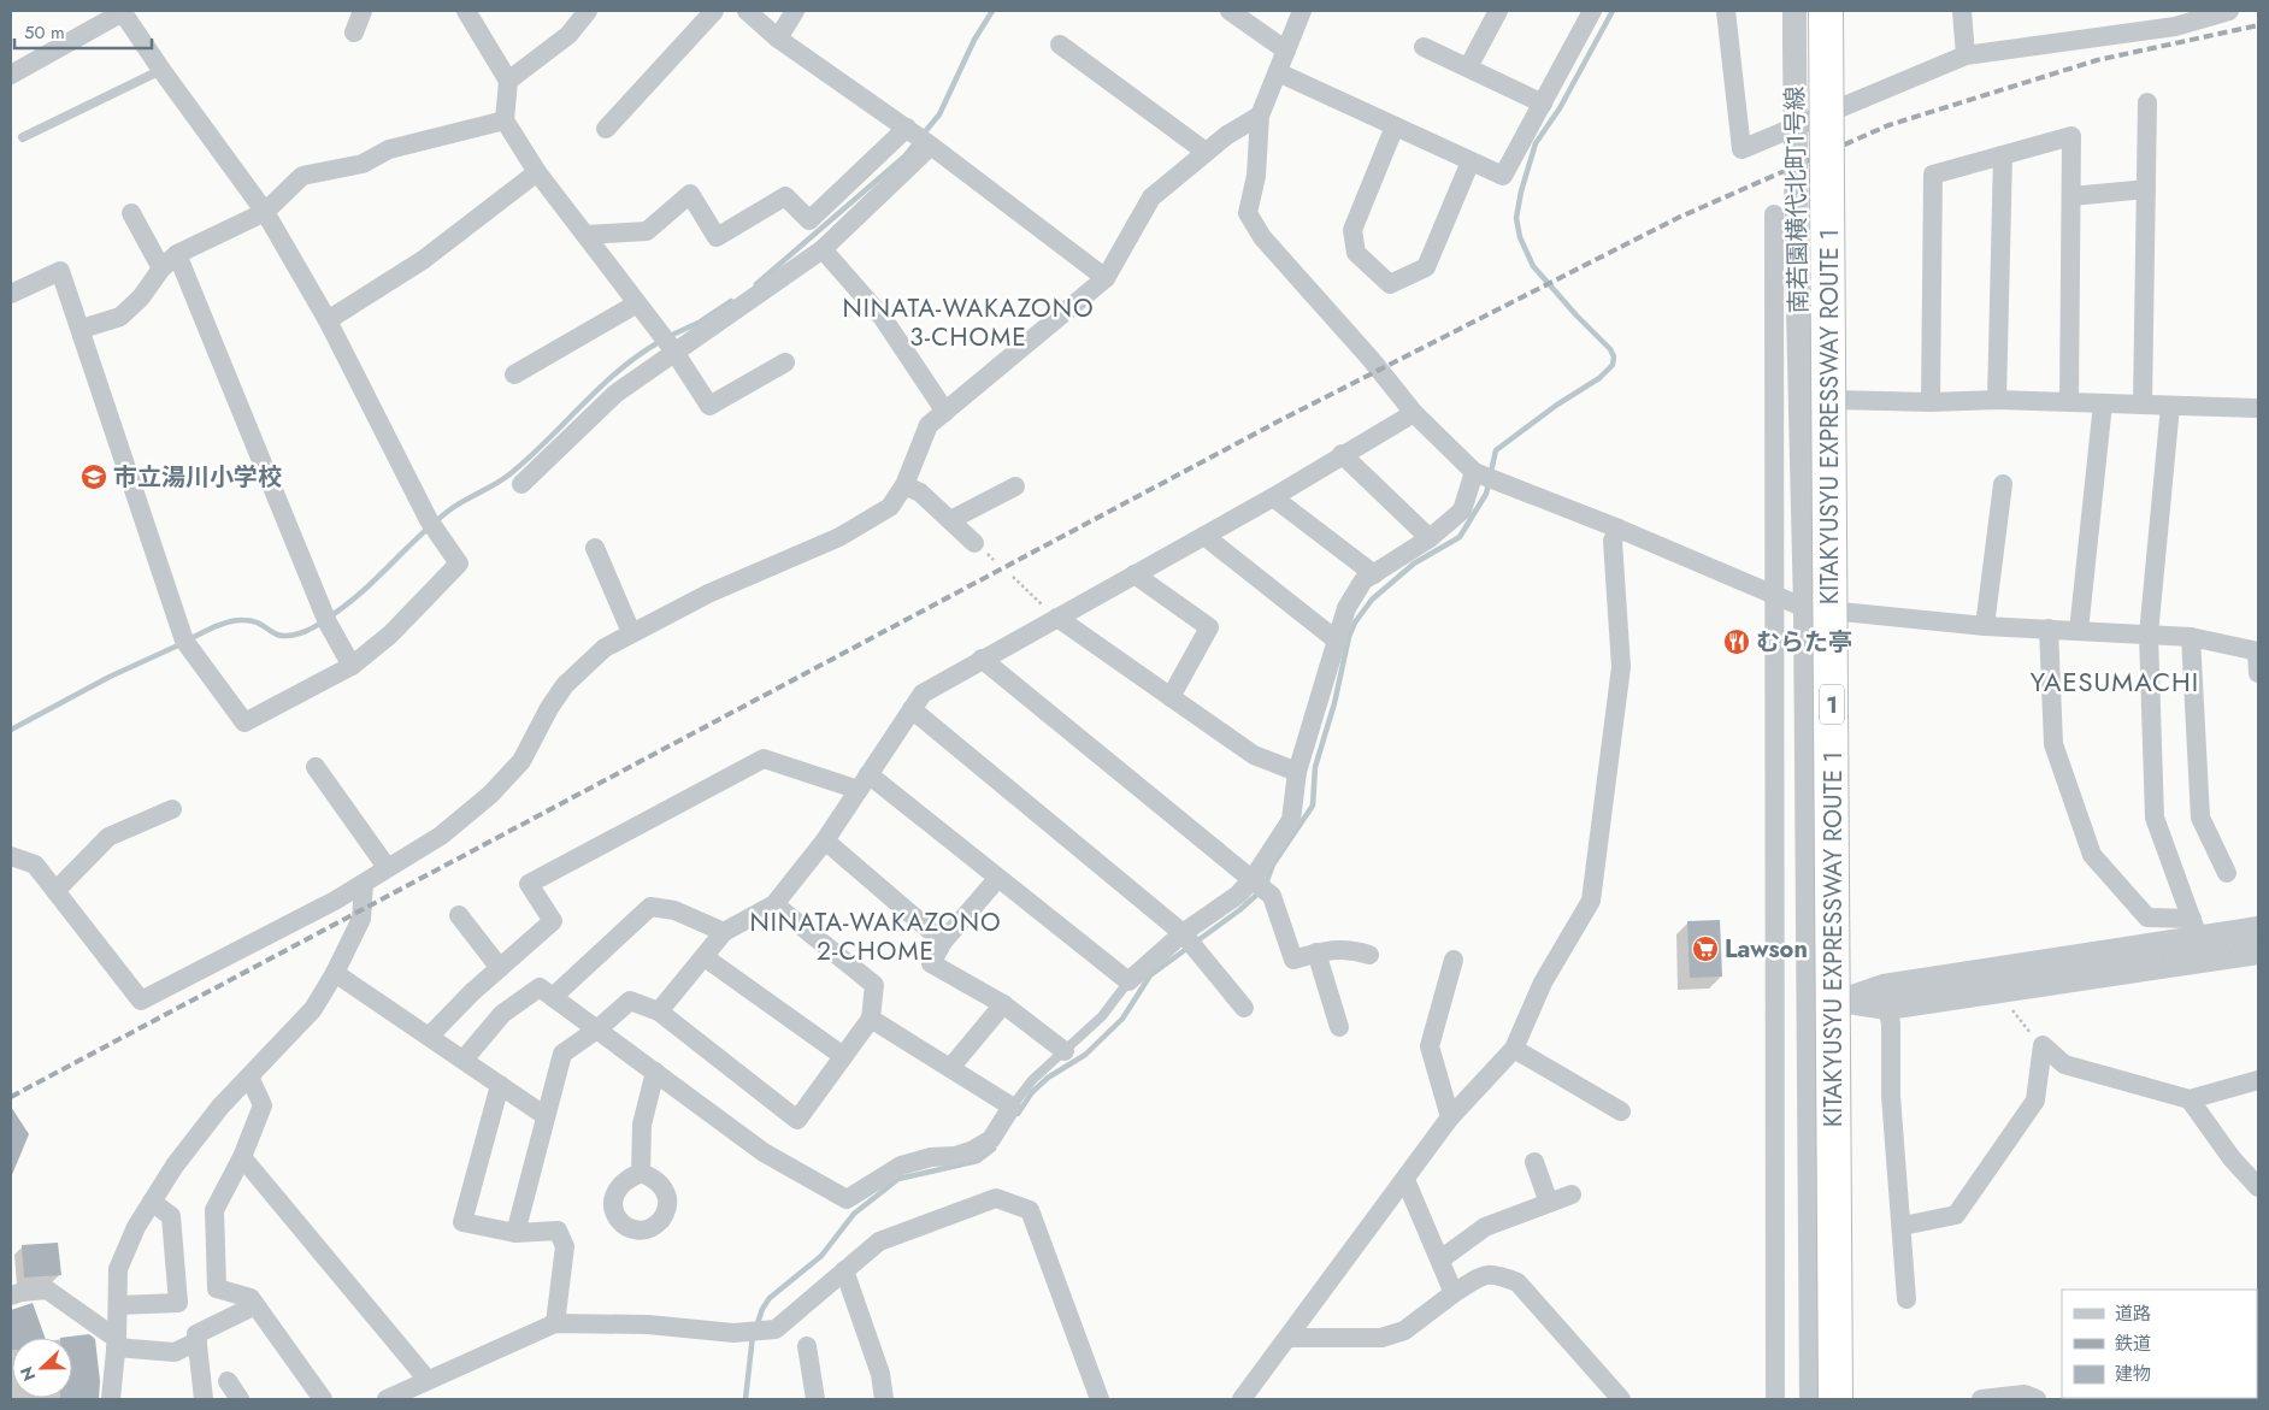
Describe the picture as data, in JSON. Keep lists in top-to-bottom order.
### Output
{
  "streets": {
    "highway": ["KITAKYUSYU EXPRESSWAY ROUTE 1", "1"],
    "street": ["南若園横代北町1号線"]
  },
  "crossings": [
    ["南若園横代北町1号線", "KITAKYUSYU EXPRESSWAY ROUTE 1"]
  ],
  "districts": ["NINATA-WAKAZONO 3-CHOME", "YAESUMACHI", "NINATA-WAKAZONO 2-CHOME"],
  "places": {
    "school or university": ["市立湯川小学校"],
    "restaurant": ["むらた亭"],
    "supermarket": ["Lawson"]
  },
  "legend": ["道路", "鉄道", "建物"],
  "scale_bar": "50 m",
  "north": "left"
}
